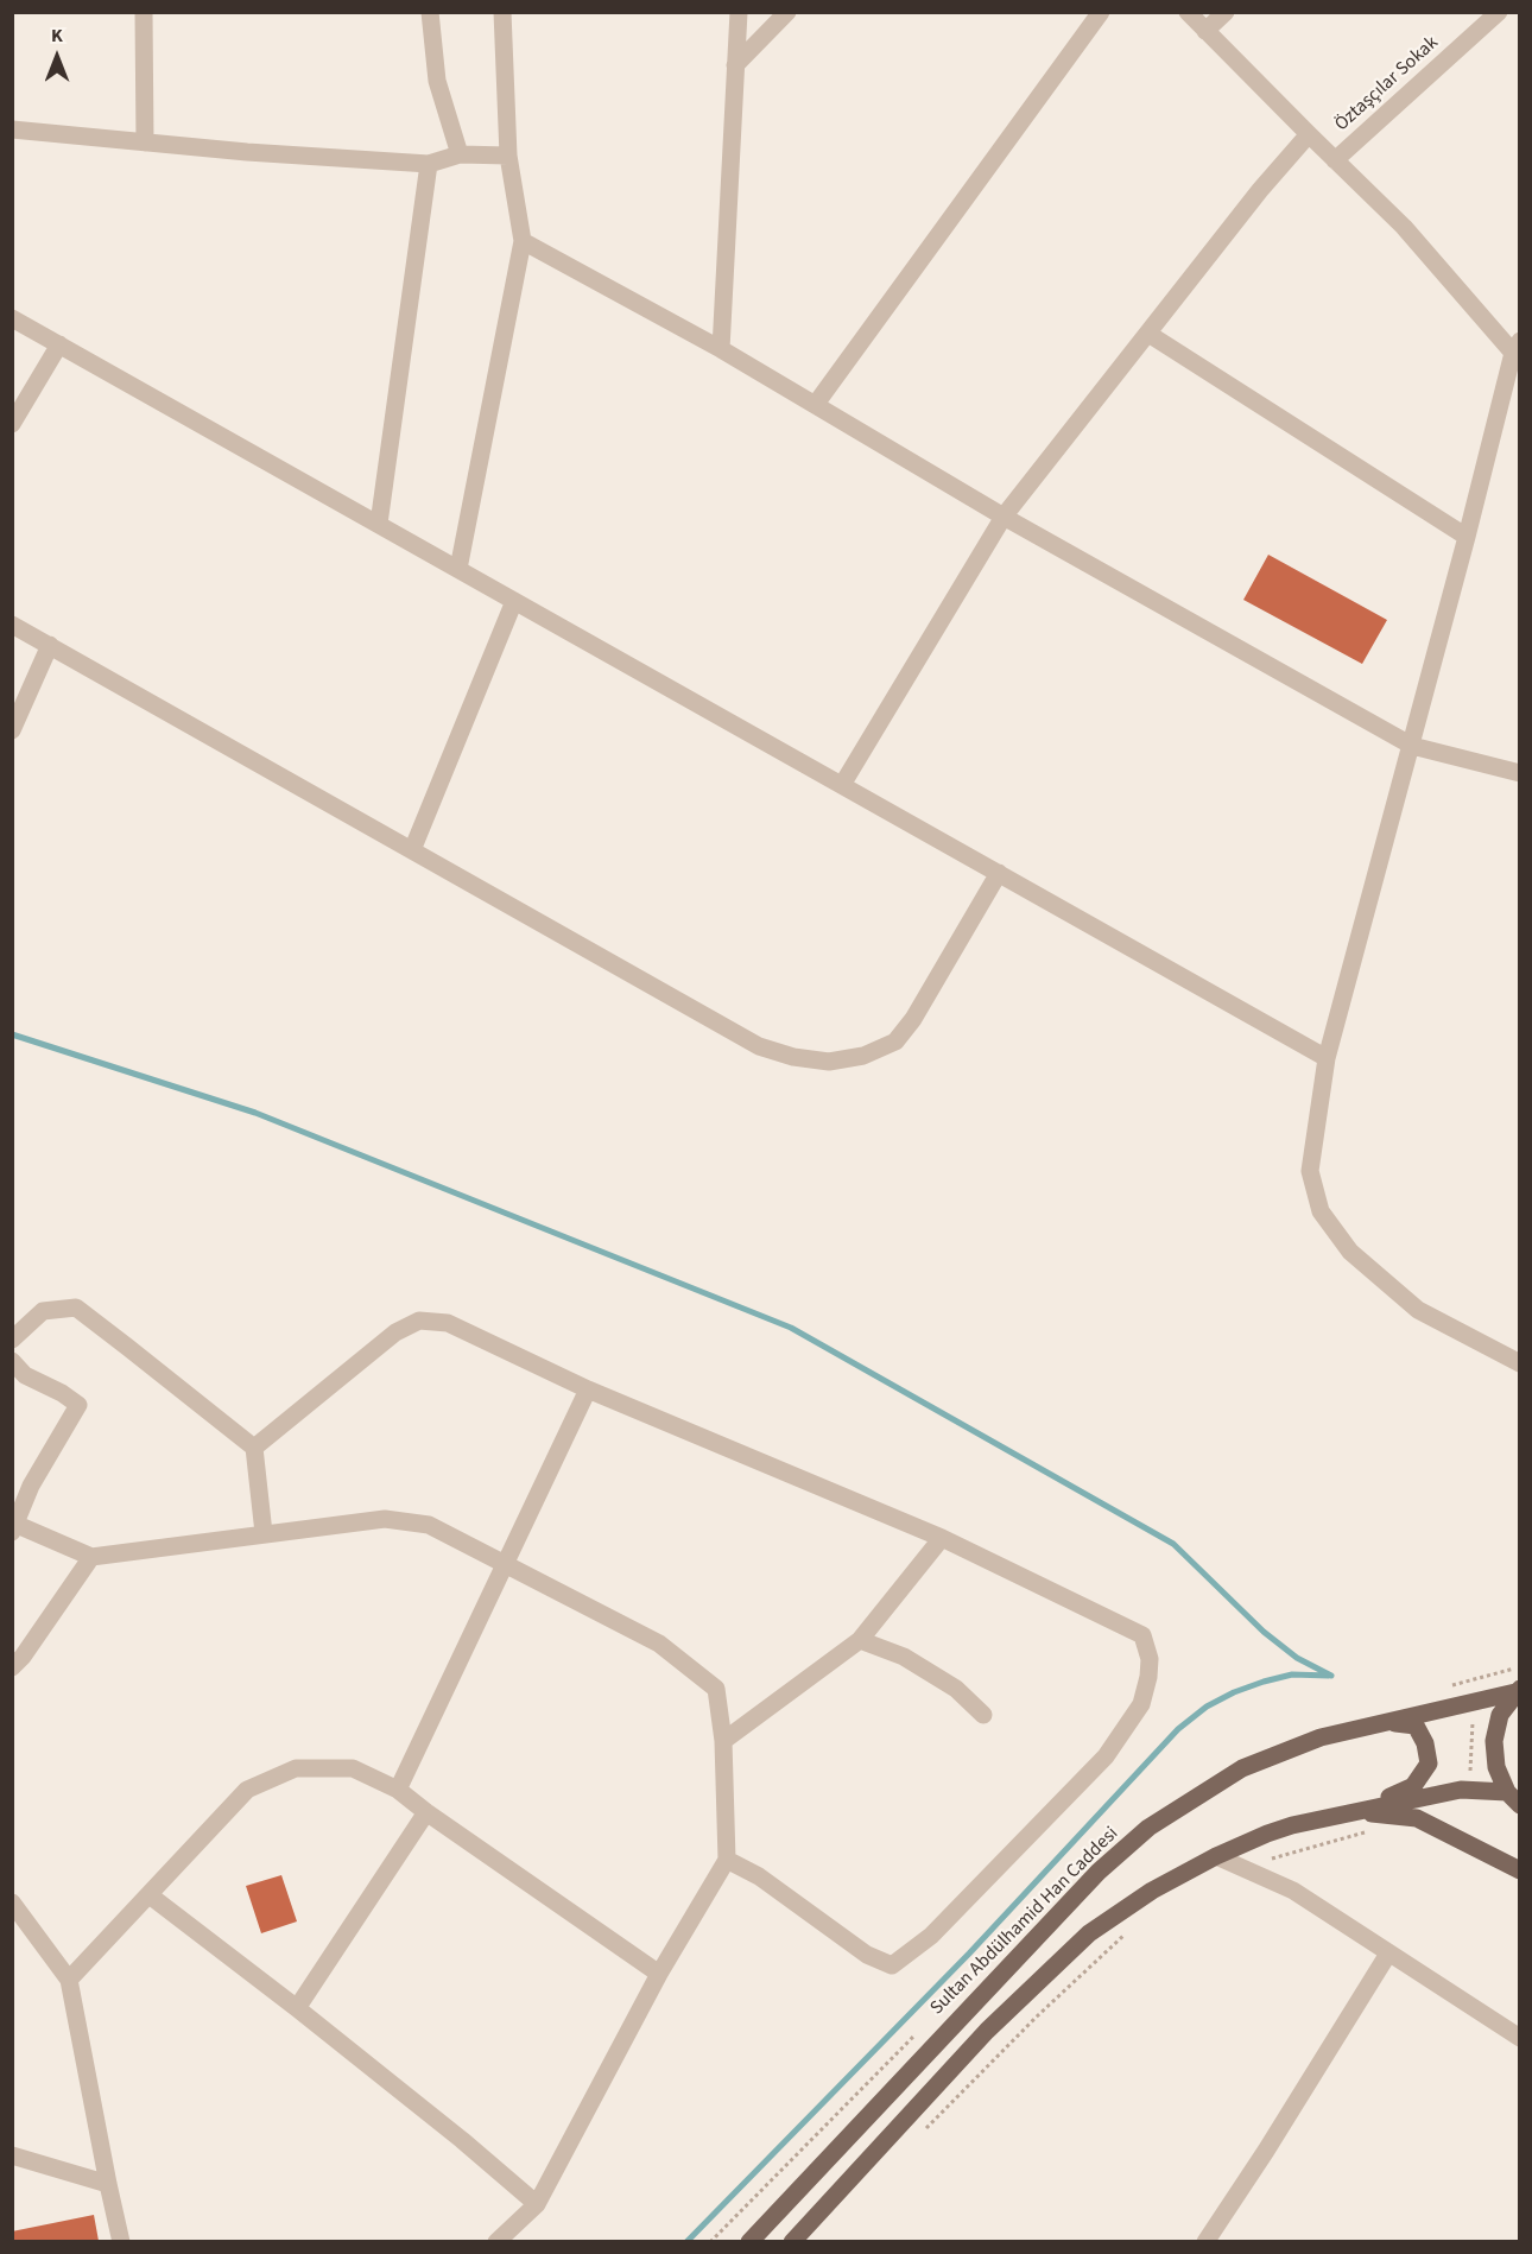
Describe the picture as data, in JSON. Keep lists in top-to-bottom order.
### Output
{
  "streets": {
    "main road": ["Sultan Abdülhamid Han Caddesi"],
    "street": ["Öztaşçılar Sokak"]
  },
  "north": "top"
}
